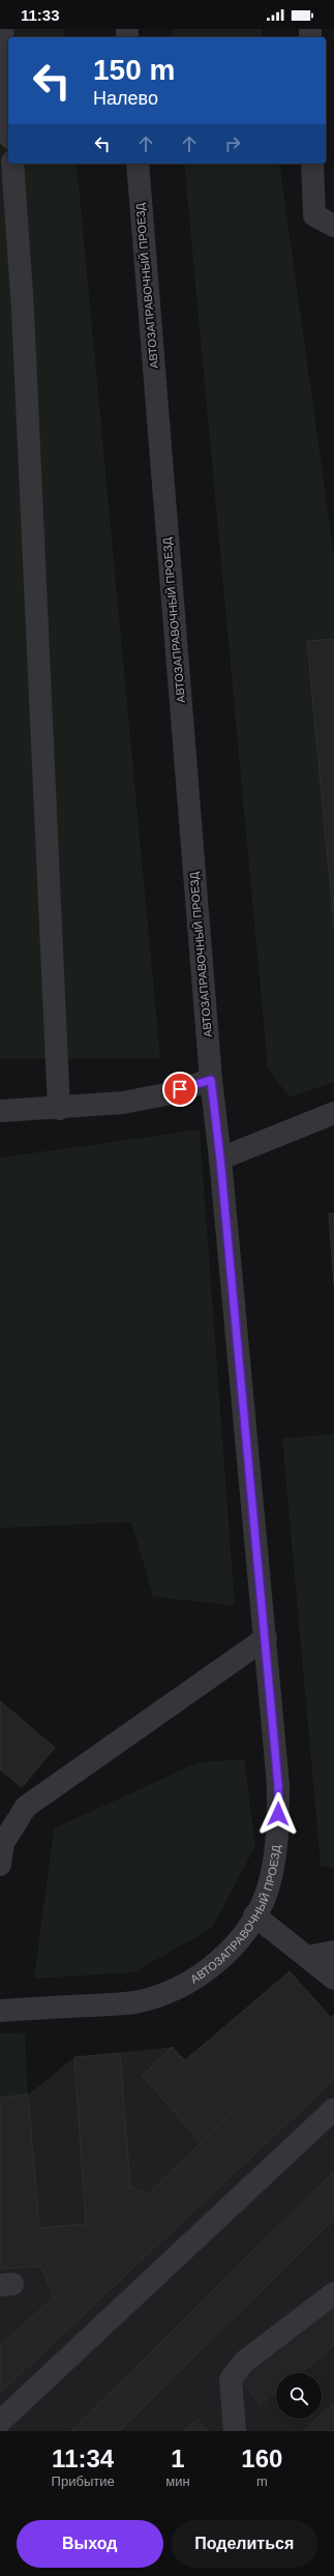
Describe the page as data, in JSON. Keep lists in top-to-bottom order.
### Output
{
  "streets": {
    "street": ["АВТОЗАПРАВОЧНЫЙ ПРОЕЗД"]
  },
  "page": {
    "status": "11:33",
    "turn": ["150 m", "Налево"],
    "eta": [
      "11:34",
      "Прибытие",
      "1",
      "мин",
      "160",
      "m"
    ],
    "buttons": ["Выход", "Поделиться"]
  }
}
